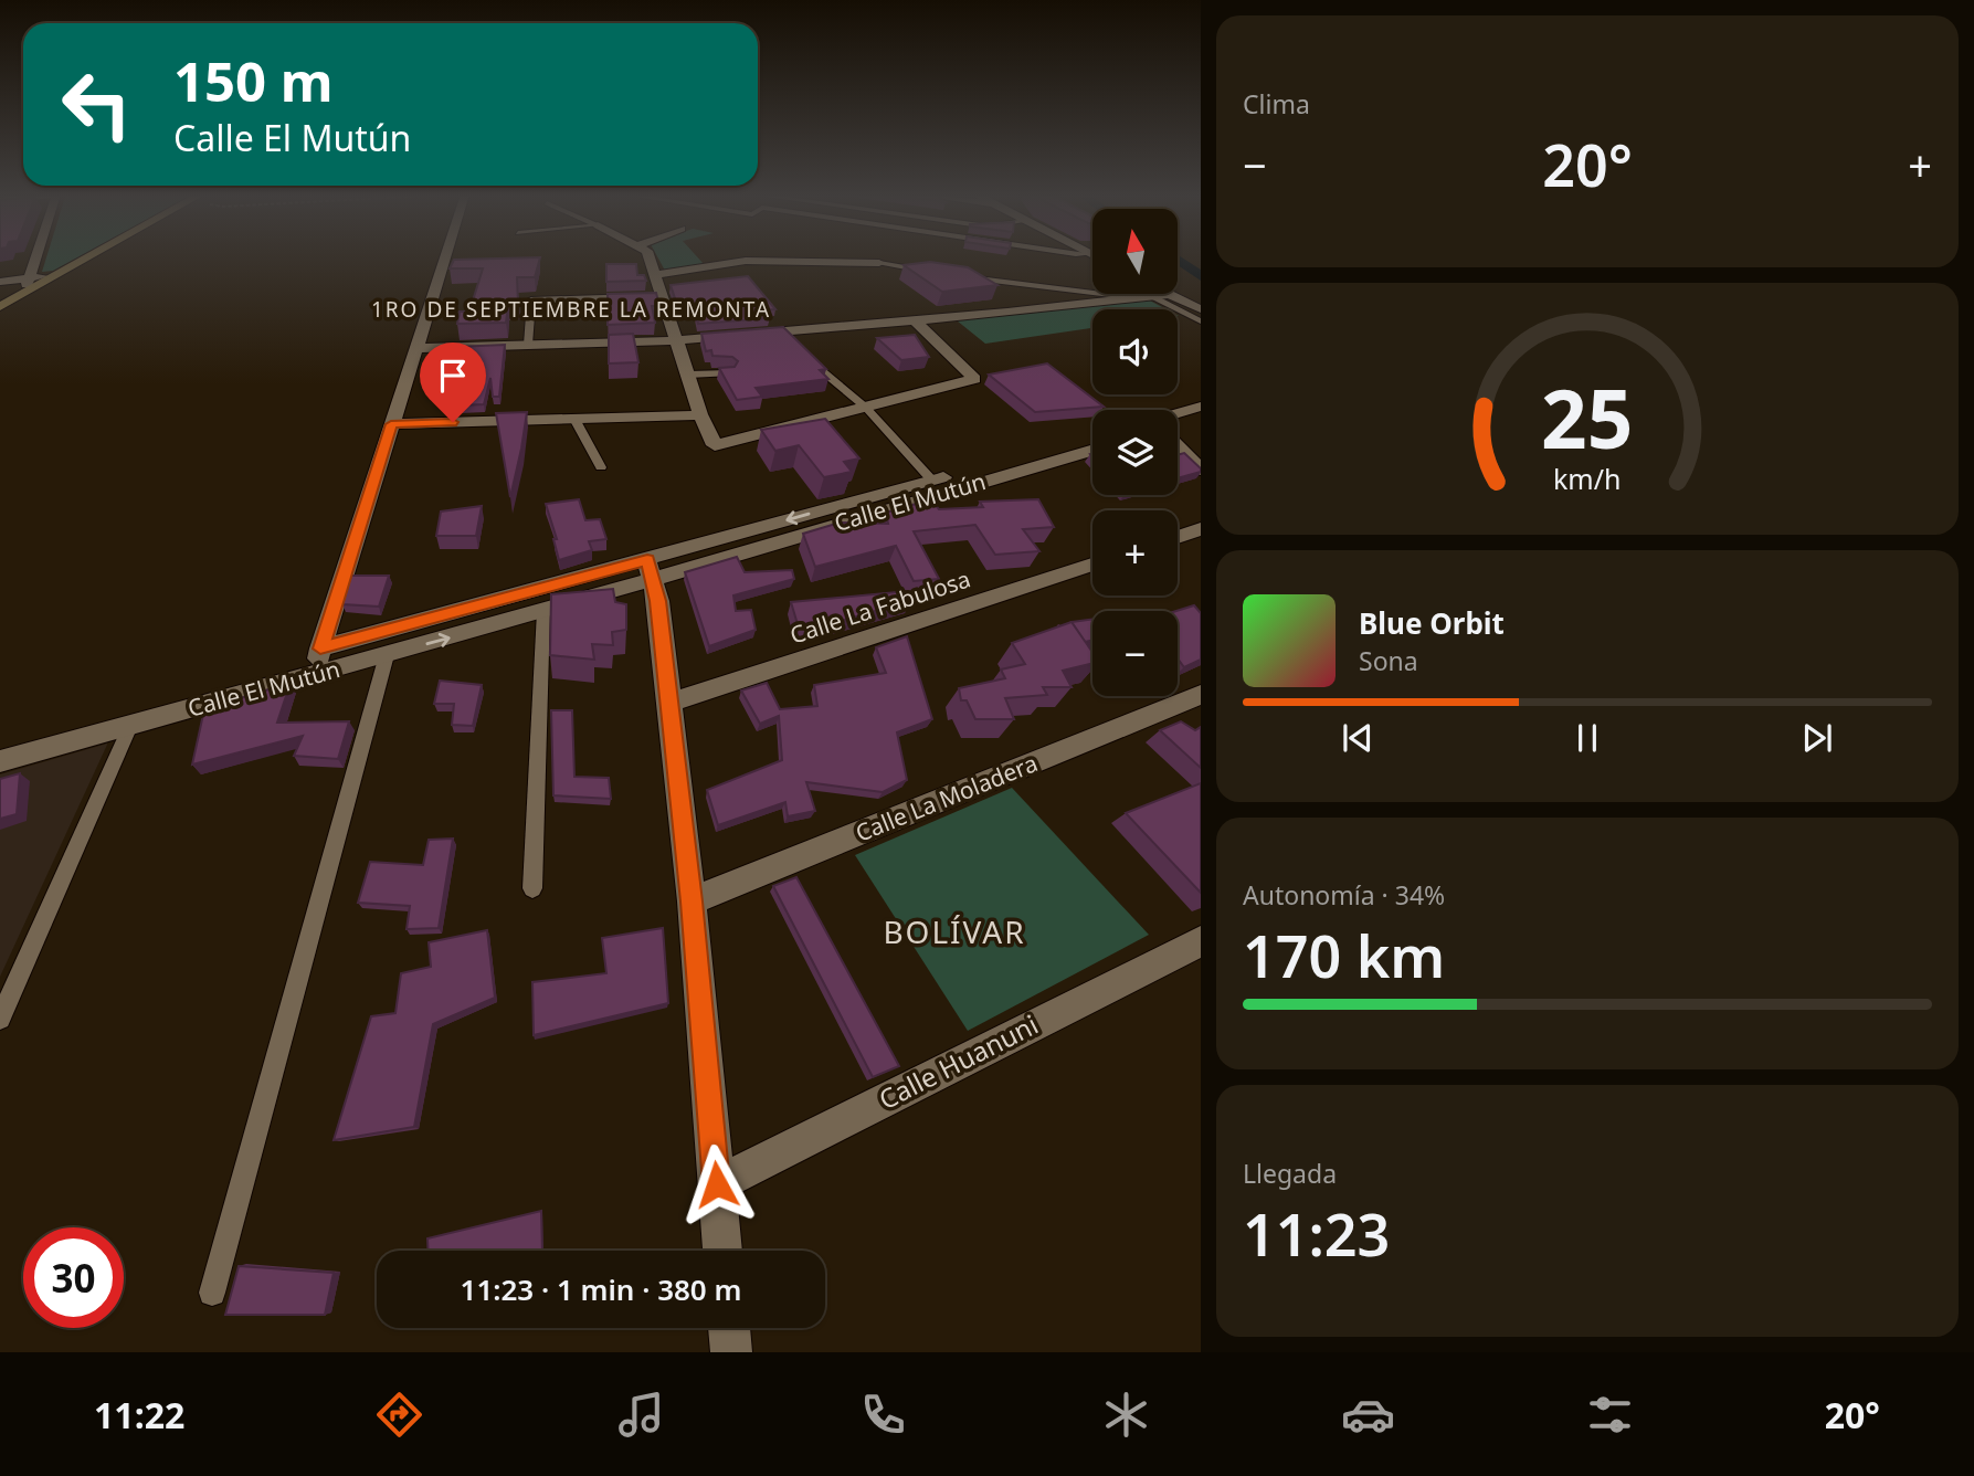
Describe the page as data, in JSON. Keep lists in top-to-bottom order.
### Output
{
  "streets": {
    "street": [
      "Calle El Mutún",
      "Calle La Fabulosa",
      "Calle La Moladera",
      "Calle Huanuni"
    ]
  },
  "districts": ["1RO DE SEPTIEMBRE LA REMONTA", "BOLÍVAR"],
  "north": "top",
  "page": {
    "tile": [
      "Clima",
      ["Autonomía · 34%", "170 km"],
      ["Llegada", "11:23"]
    ],
    "turn": ["150 m", "Calle El Mutún"],
    "heat": ["−", "20°", "+"],
    "map_buttons": ["+", "−"],
    "song": ["Blue Orbit", "Sona"],
    "limit": "30",
    "trip": "11:23 · 1 min · 380 m",
    "tabs": ["11:22", "20°"],
    "gauge": ["25", "km/h"]
  }
}
